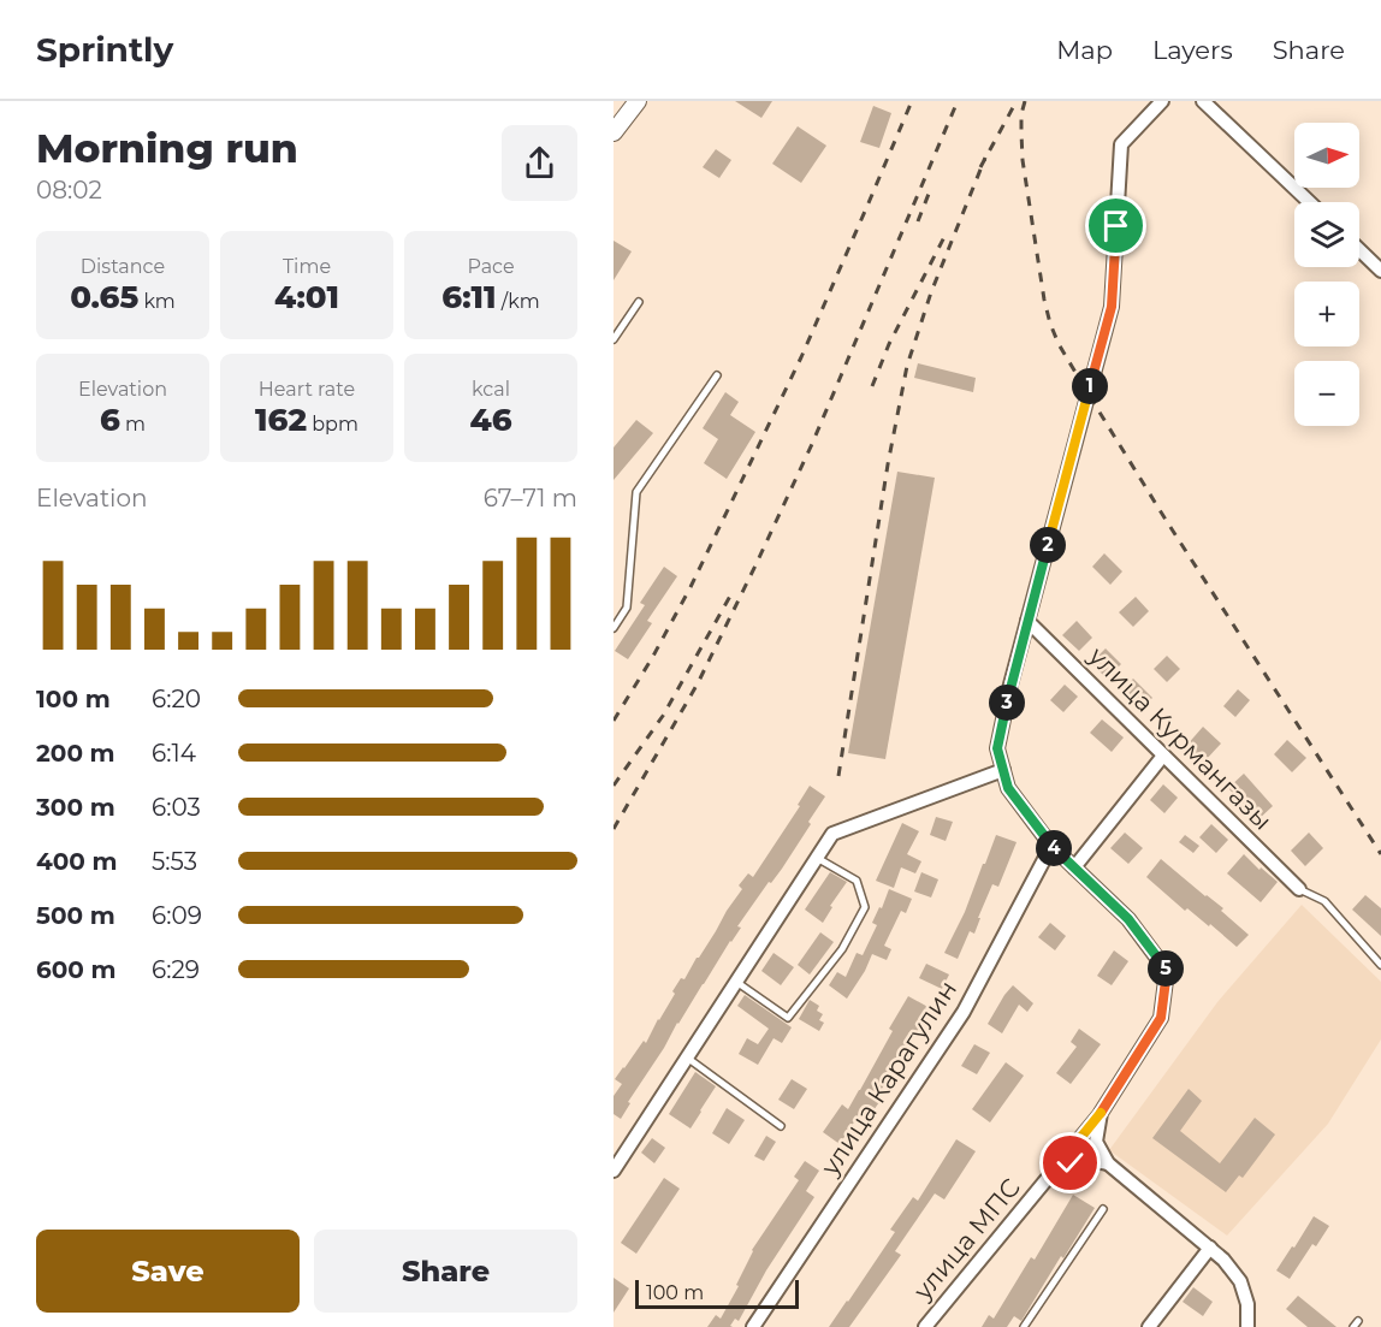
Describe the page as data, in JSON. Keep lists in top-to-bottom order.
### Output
{
  "streets": {
    "street": ["улица Курмангазы", "улица Карагулин", "улица МПС"]
  },
  "crossings": [
    ["улица Карагулин", "улица МПС"]
  ],
  "scale_bar": "100 m",
  "north": "right",
  "page": {
    "header": "Sprintly",
    "nav": ["Map", "Layers", "Share"],
    "heading": ["Morning run", "08:02"],
    "map_buttons": ["+", "−"],
    "stats": [
      ["Distance", "0.65 km"],
      ["Time", "4:01"],
      ["Pace", "6:11 /km"],
      ["Elevation", "6 m"],
      ["Heart rate", "162 bpm"],
      ["kcal", "46"]
    ],
    "pins": [
      "1",
      "2",
      "3",
      "4",
      "5"
    ],
    "chart": ["Elevation", "67–71 m"],
    "list": [
      {
        "name": "100 m",
        "note": "6:20"
      },
      {
        "name": "200 m",
        "note": "6:14"
      },
      {
        "name": "300 m",
        "note": "6:03"
      },
      {
        "name": "400 m",
        "note": "5:53"
      },
      {
        "name": "500 m",
        "note": "6:09"
      },
      {
        "name": "600 m",
        "note": "6:29"
      }
    ],
    "buttons": ["Save", "Share"],
    "scale": "100 m"
  }
}
